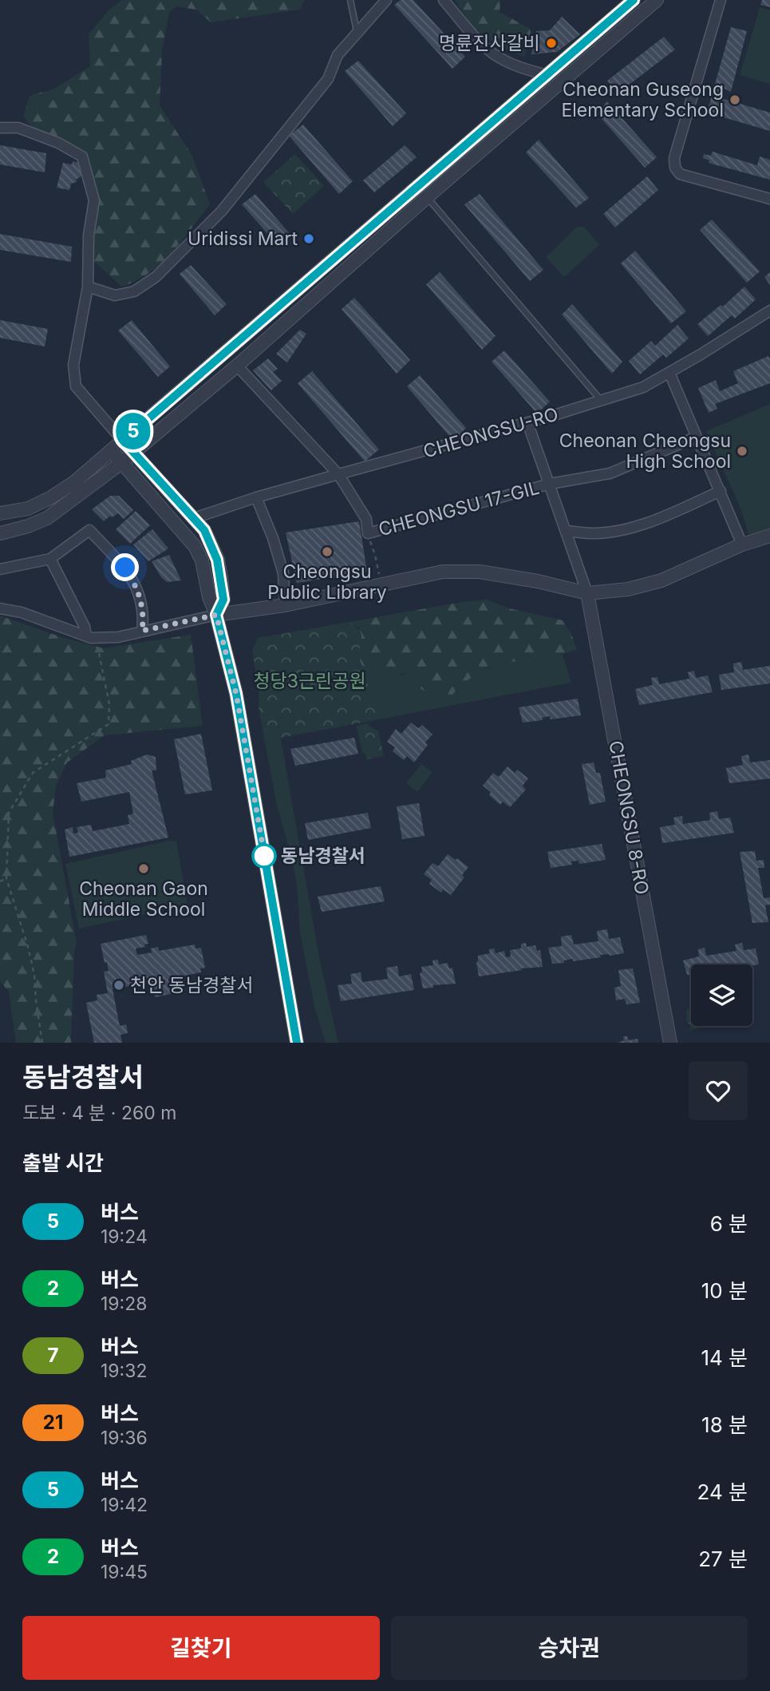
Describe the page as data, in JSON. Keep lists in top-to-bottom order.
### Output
{
  "streets": {
    "street": ["CHEONGSU-RO", "CHEONGSU 17-GIL", "CHEONGSU 8-RO"]
  },
  "crossings": [
    ["CHEONGSU-RO", "CHEONGSU 17-GIL"],
    ["CHEONGSU 17-GIL", "CHEONGSU 8-RO"]
  ],
  "parks": ["청당3근린공원"],
  "places": [
    "명륜진사갈비",
    "Cheonan Guseong Elementary School",
    "Uridissi Mart",
    "Cheonan Cheongsu High School",
    "Cheongsu Public Library",
    "동남경찰서",
    "Cheonan Gaon Middle School",
    "천안 동남경찰서"
  ],
  "lines": ["bus line 5"],
  "page": {
    "on_map": "5",
    "heading": [
      ["동남경찰서", "도보 · 4 분 · 260 m"],
      "출발 시간"
    ],
    "list": [
      {
        "mark": "5",
        "name": "버스",
        "note": "19:24",
        "value": "6 분"
      },
      {
        "mark": "2",
        "name": "버스",
        "note": "19:28",
        "value": "10 분"
      },
      {
        "mark": "7",
        "name": "버스",
        "note": "19:32",
        "value": "14 분"
      },
      {
        "mark": "21",
        "name": "버스",
        "note": "19:36",
        "value": "18 분"
      },
      {
        "mark": "5",
        "name": "버스",
        "note": "19:42",
        "value": "24 분"
      },
      {
        "mark": "2",
        "name": "버스",
        "note": "19:45",
        "value": "27 분"
      }
    ],
    "buttons": ["길찾기", "승차권"]
  }
}
